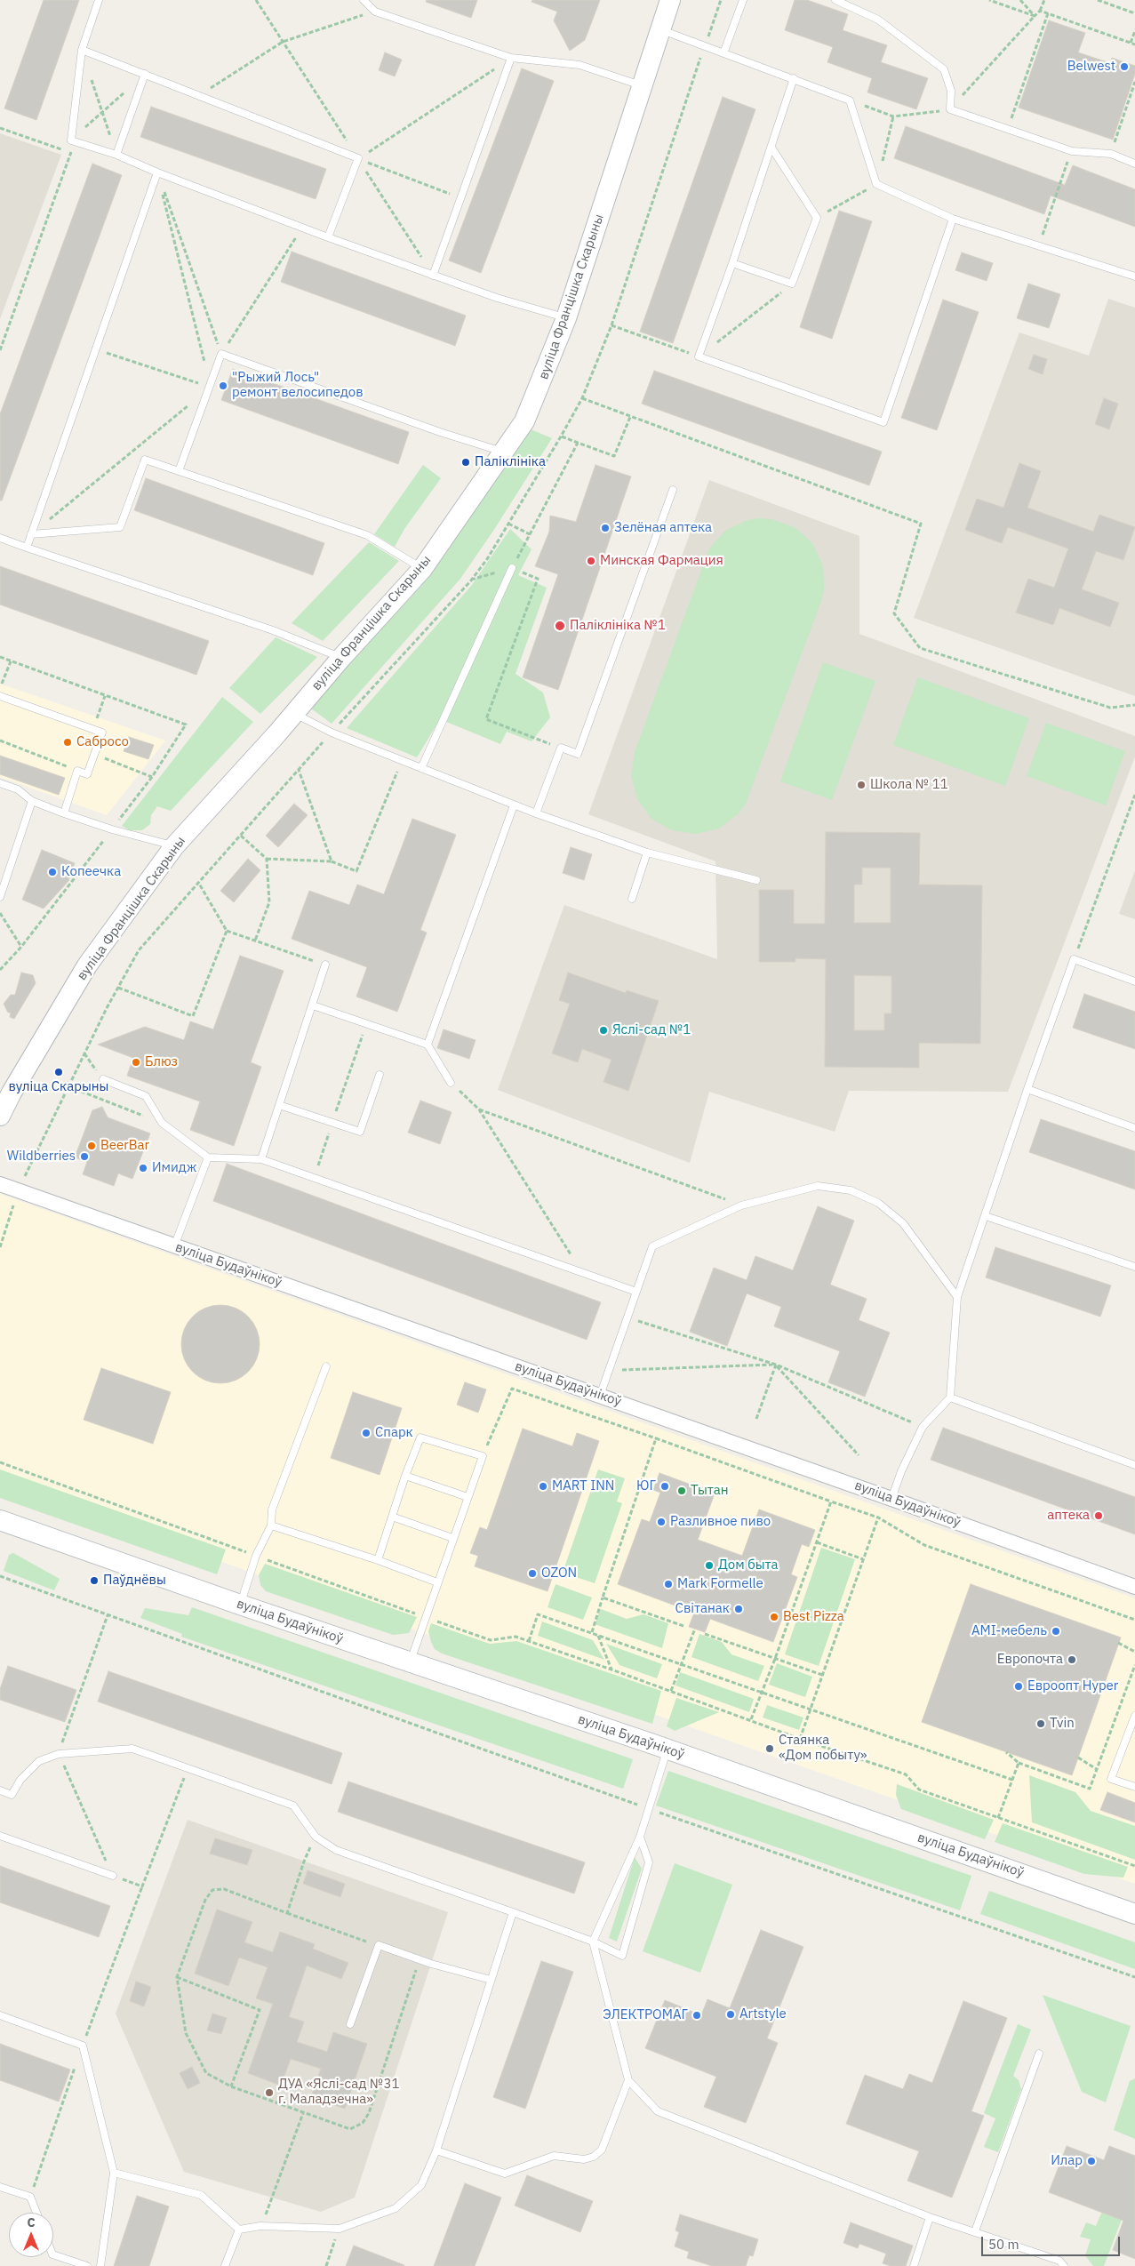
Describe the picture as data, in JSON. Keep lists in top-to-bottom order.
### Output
{
  "streets": {
    "main road": ["вуліца Францішка Скарыны", "вуліца Будаўнікоў"]
  },
  "places": [
    "Belwest",
    "\"Рыжий Лось\" ремонт велосипедов",
    "Паліклініка",
    "Зелёная аптека",
    "Минская Фармация",
    "Паліклініка №1",
    "Сабросо",
    "Школа № 11",
    "Копеечка",
    "Яслі-сад №1",
    "Блюз",
    "вуліца Скарыны",
    "BeerBar",
    "Wildberries",
    "Имидж",
    "Спарк",
    "MART INN",
    "ЮГ",
    "Тытан",
    "аптека",
    "Разливное пиво",
    "Дом быта",
    "OZON",
    "Паўднёвы",
    "Mark Formelle",
    "Світанак",
    "Best Pizza",
    "AMI-мебель",
    "Европочта",
    "Евроопт Hyper",
    "Tvin",
    "Стаянка «Дом побыту»",
    "Artstyle",
    "ЭЛЕКТРОМАГ",
    "ДУА «Яслі-сад №31 г. Маладзечна»",
    "Илар"
  ],
  "scale_bar": "50 m",
  "north": "top"
}
